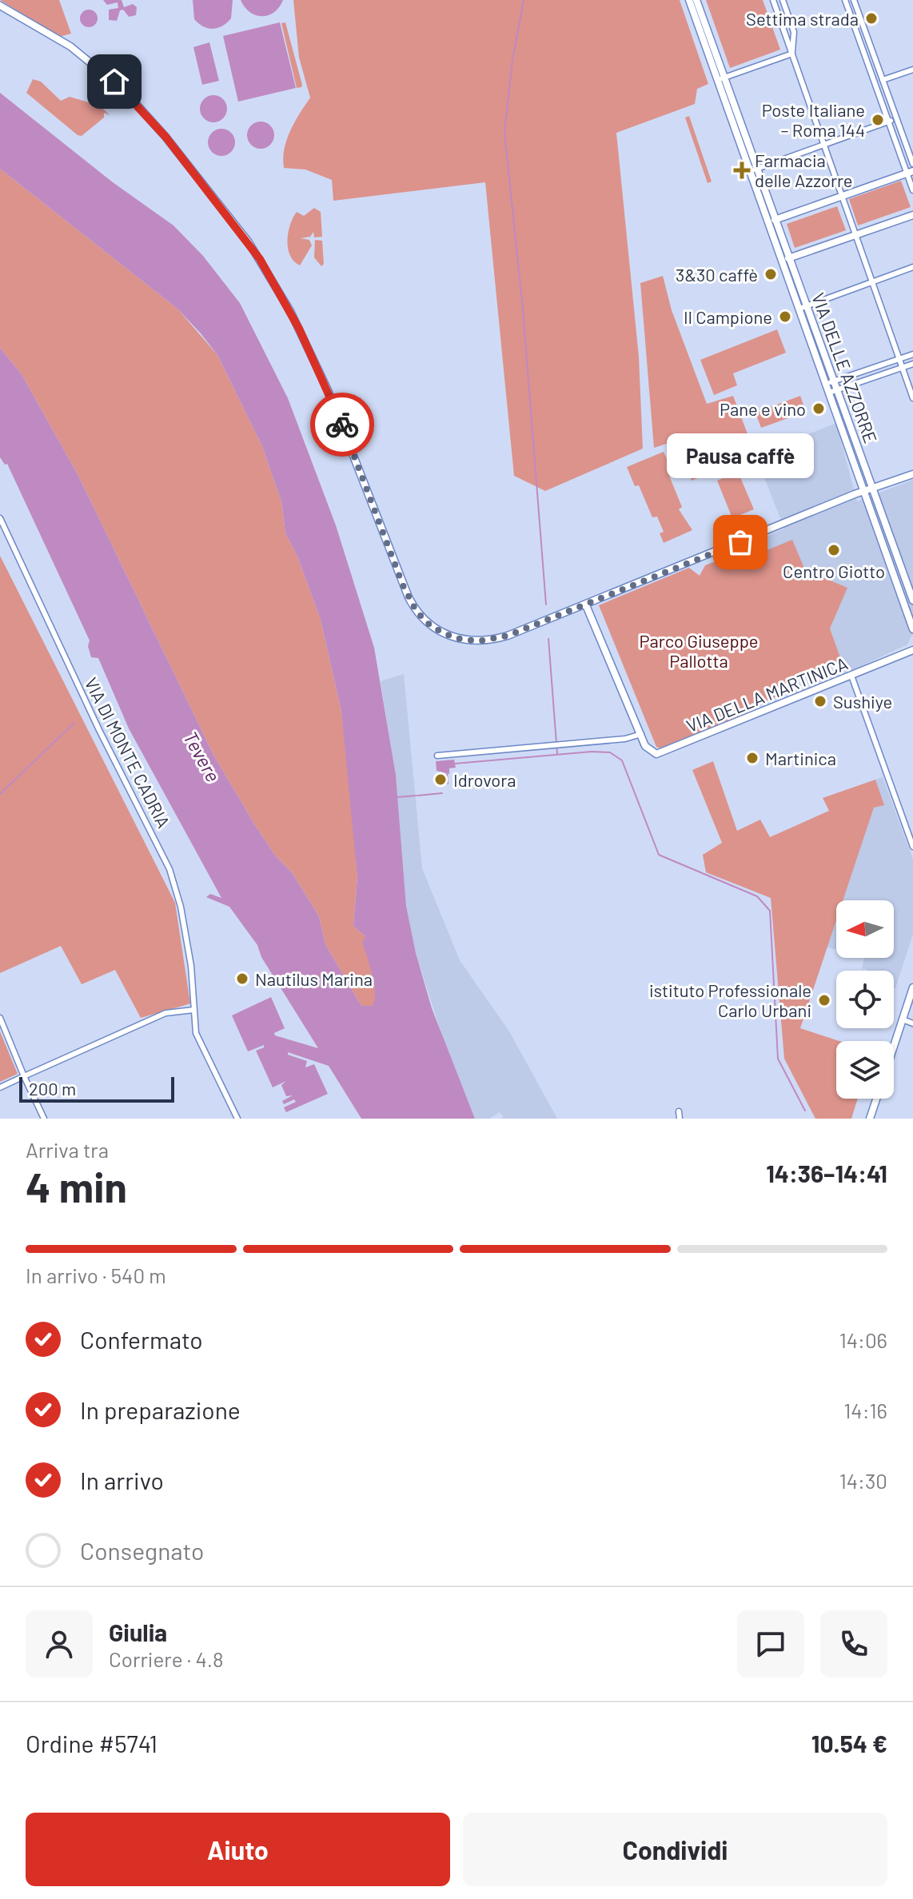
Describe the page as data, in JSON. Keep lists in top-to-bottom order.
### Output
{
  "streets": {
    "street": ["VIA DELLE AZZORRE", "VIA DELLA MARTINICA", "VIA DI MONTE CADRIA"]
  },
  "water": ["Tevere"],
  "parks": ["Parco Giuseppe Pallotta"],
  "places": {
    "other": [
      "Settima strada",
      "Poste Italiane – Roma 144",
      "3&30 caffè",
      "Il Campione",
      "Pane e vino",
      "Pausa caffè",
      "Centro Giotto",
      "Sushiye",
      "Martinica",
      "Idrovora",
      "Nautilus Marina",
      "istituto Professionale Carlo Urbani"
    ],
    "health": ["Farmacia delle Azzorre"]
  },
  "scale_bar": "200 m",
  "north": "left",
  "page": {
    "bubble": "Pausa caffè",
    "scale": "200 m",
    "heading": ["4 min", "Arriva tra", "14:36–14:41"],
    "panel": [
      "Giulia",
      "Corriere · 4.8",
      "Ordine #5741",
      "10.54 €"
    ],
    "bar": "In arrivo · 540 m",
    "list": [
      ["Confermato", "14:06"],
      ["In preparazione", "14:16"],
      ["In arrivo", "14:30"],
      "Consegnato"
    ],
    "buttons": ["Aiuto", "Condividi"]
  }
}
